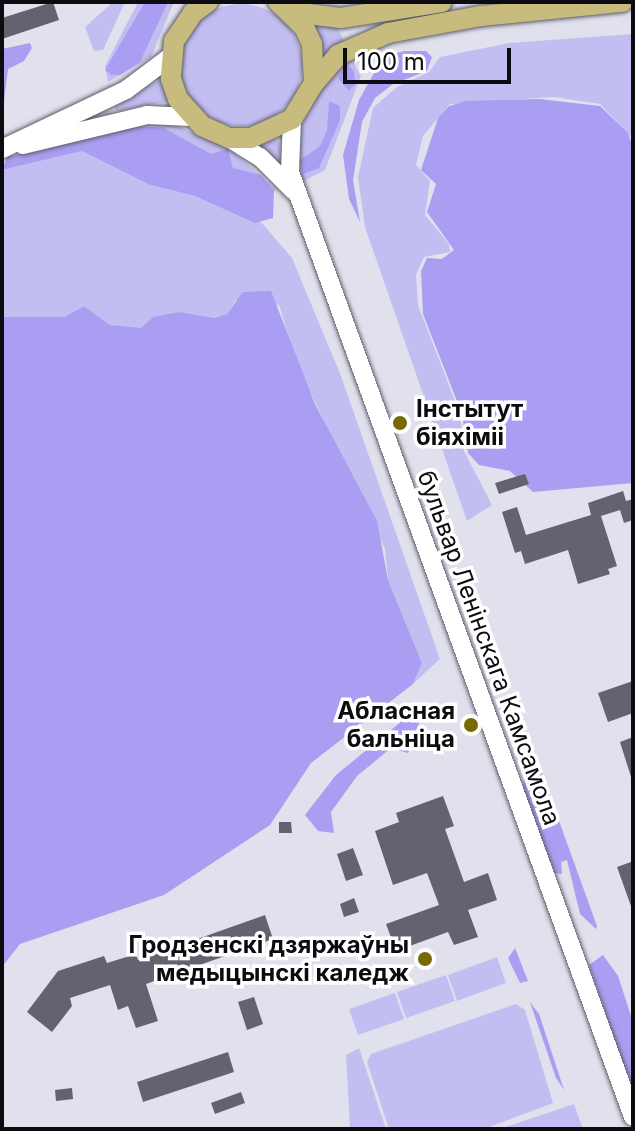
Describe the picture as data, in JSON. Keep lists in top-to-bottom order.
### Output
{
  "streets": {
    "street": ["бульвар Ленінскага Камсамола"]
  },
  "places": ["Інстытут біяхіміі", "Абласная бальніца", "Гродзенскі дзяржаўны медыцынскі каледж"],
  "scale_bar": "100 m"
}
